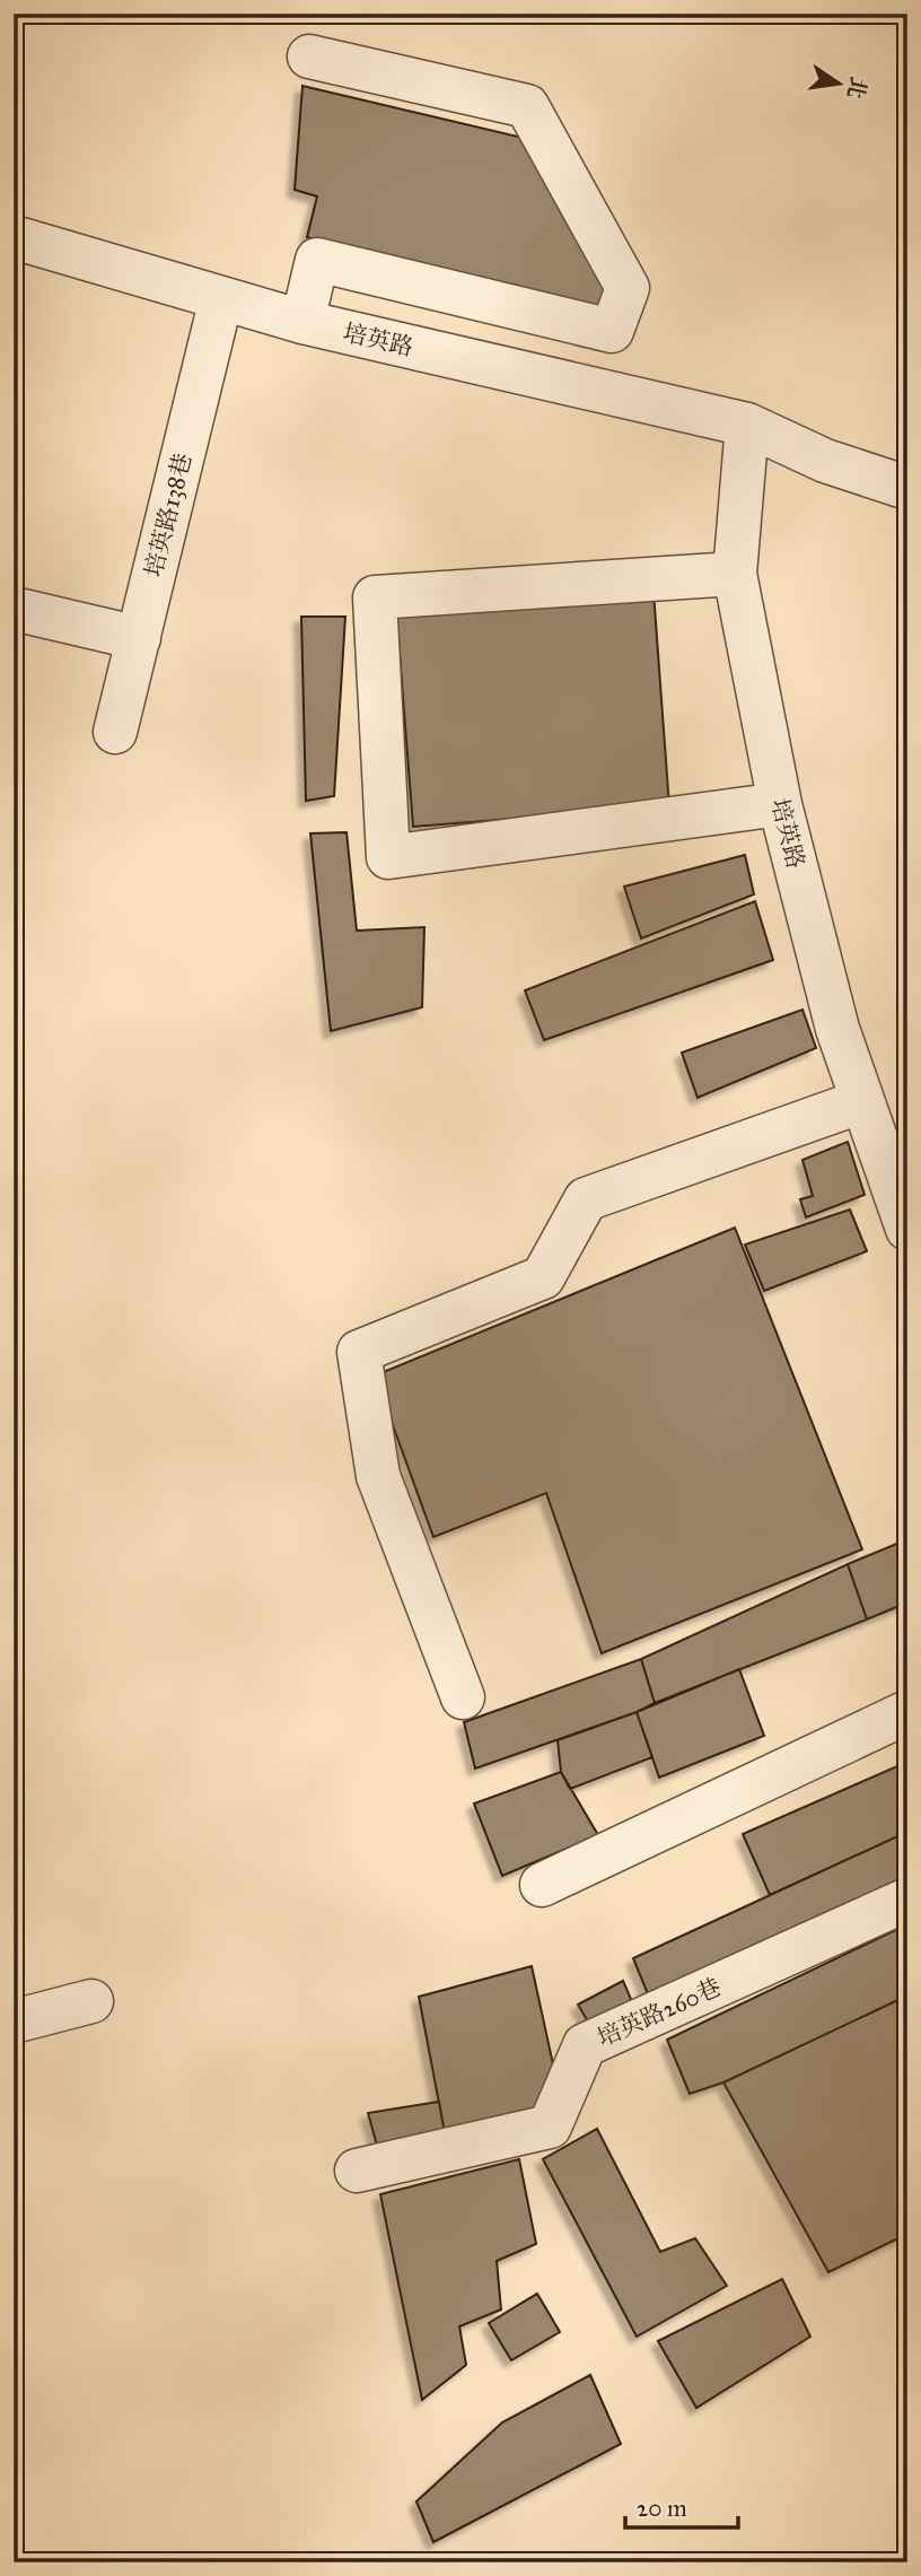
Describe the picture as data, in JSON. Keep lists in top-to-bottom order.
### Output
{
  "streets": {
    "street": ["培英路", "培英路138巷", "培英路260巷"]
  },
  "crossings": [
    ["培英路", "培英路138巷"]
  ],
  "scale_bar": "20 m",
  "north": "right"
}
